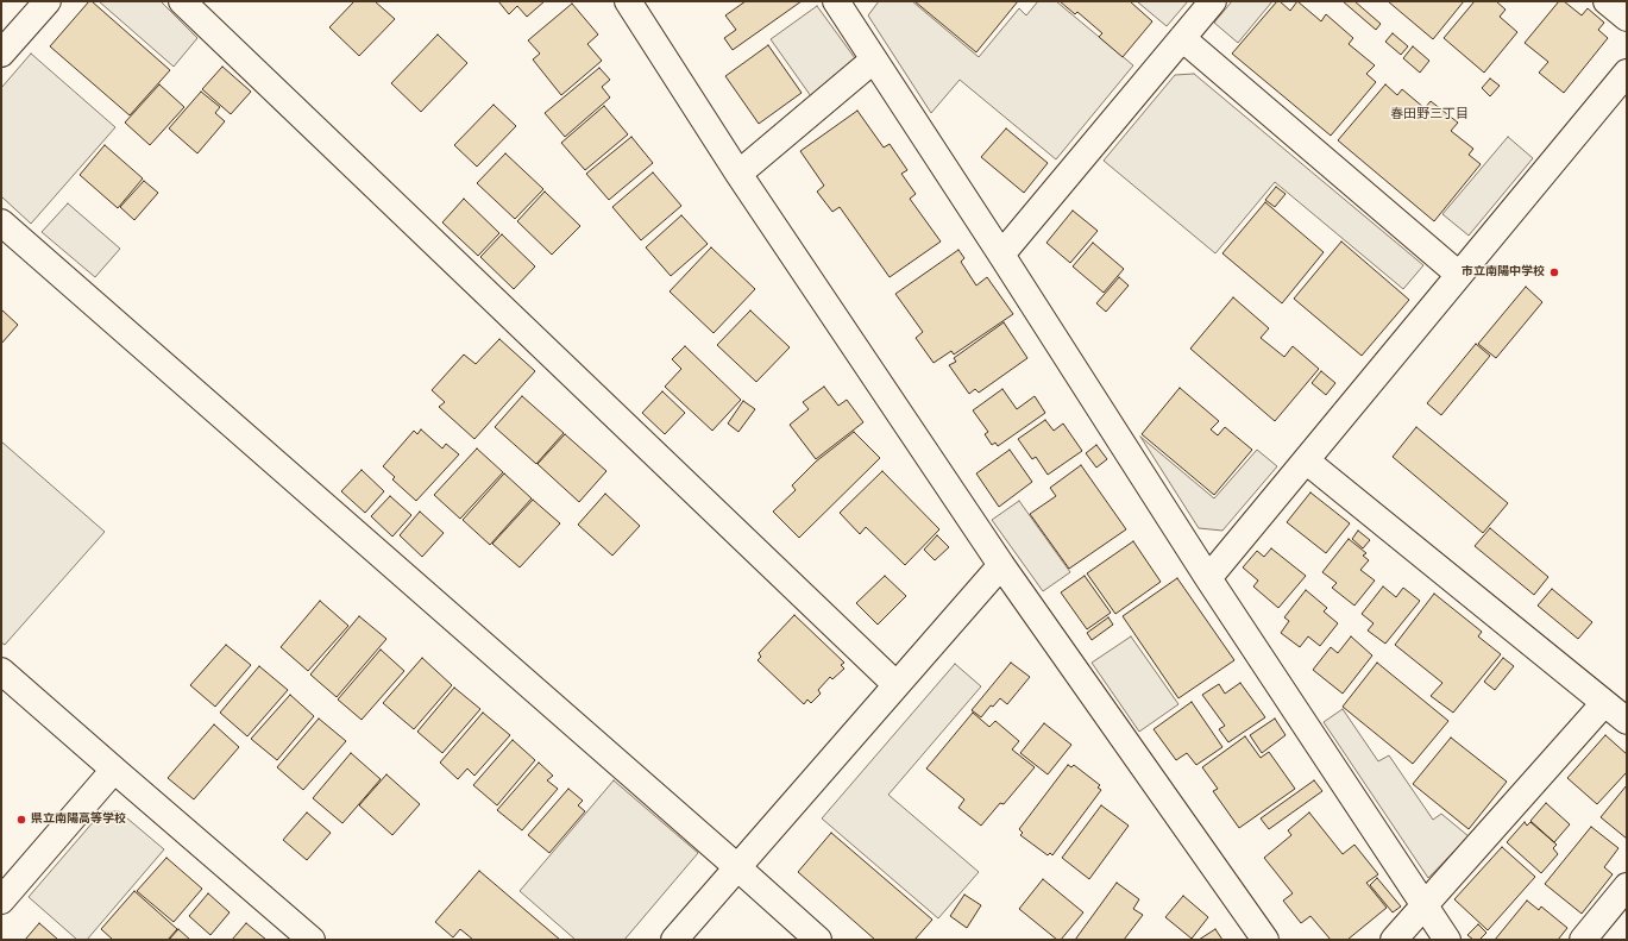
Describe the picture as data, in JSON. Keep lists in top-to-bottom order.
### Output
{
  "districts": ["春田野三丁目"],
  "places": ["市立南陽中学校", "県立南陽高等学校"]
}
